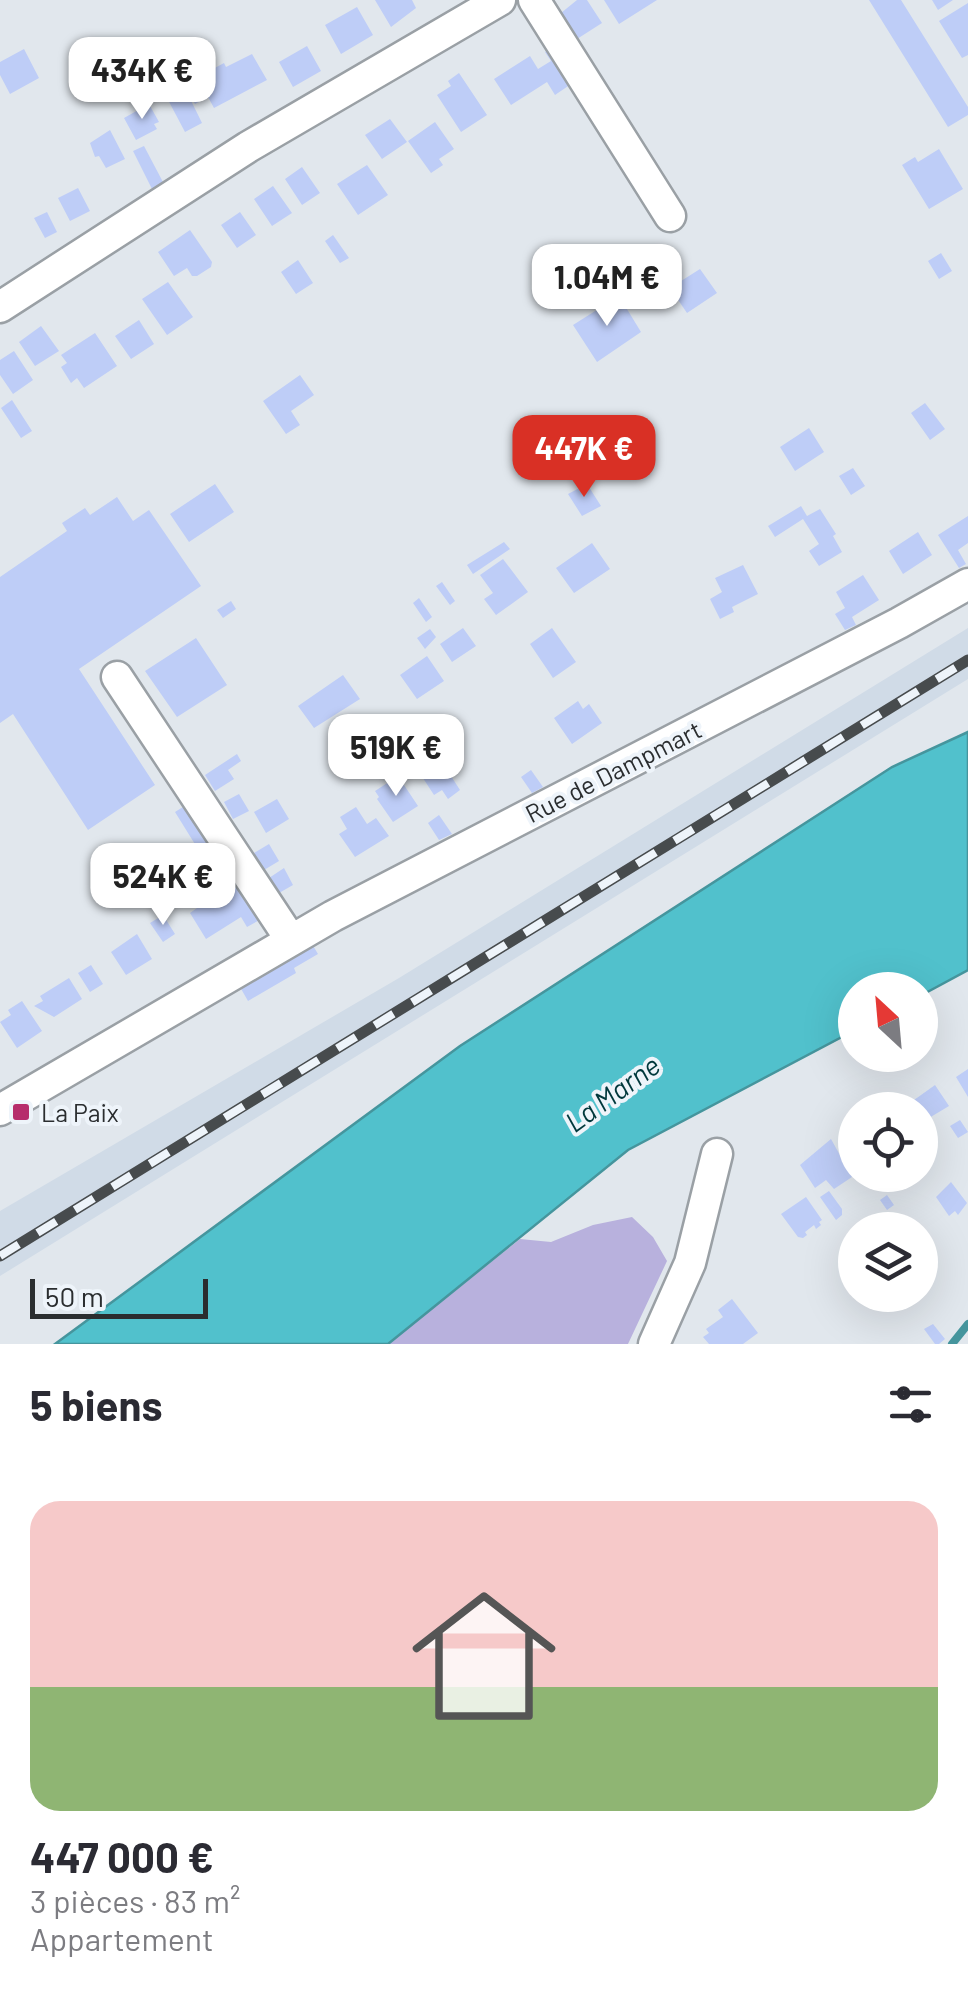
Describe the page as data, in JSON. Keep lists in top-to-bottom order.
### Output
{
  "streets": {
    "street": ["Rue de Dampmart"]
  },
  "water": ["La Marne"],
  "places": {
    "transit": ["La Paix"]
  },
  "scale_bar": "50 m",
  "north": "top left",
  "page": {
    "price": [
      "434K €",
      "1.04M €",
      "447K €",
      "519K €",
      "524K €"
    ],
    "scale": "50 m",
    "heading": "5 biens",
    "list": [
      {
        "name": "447 000 €",
        "note": "3 pièces · 83 m² · Appartement"
      }
    ]
  }
}
